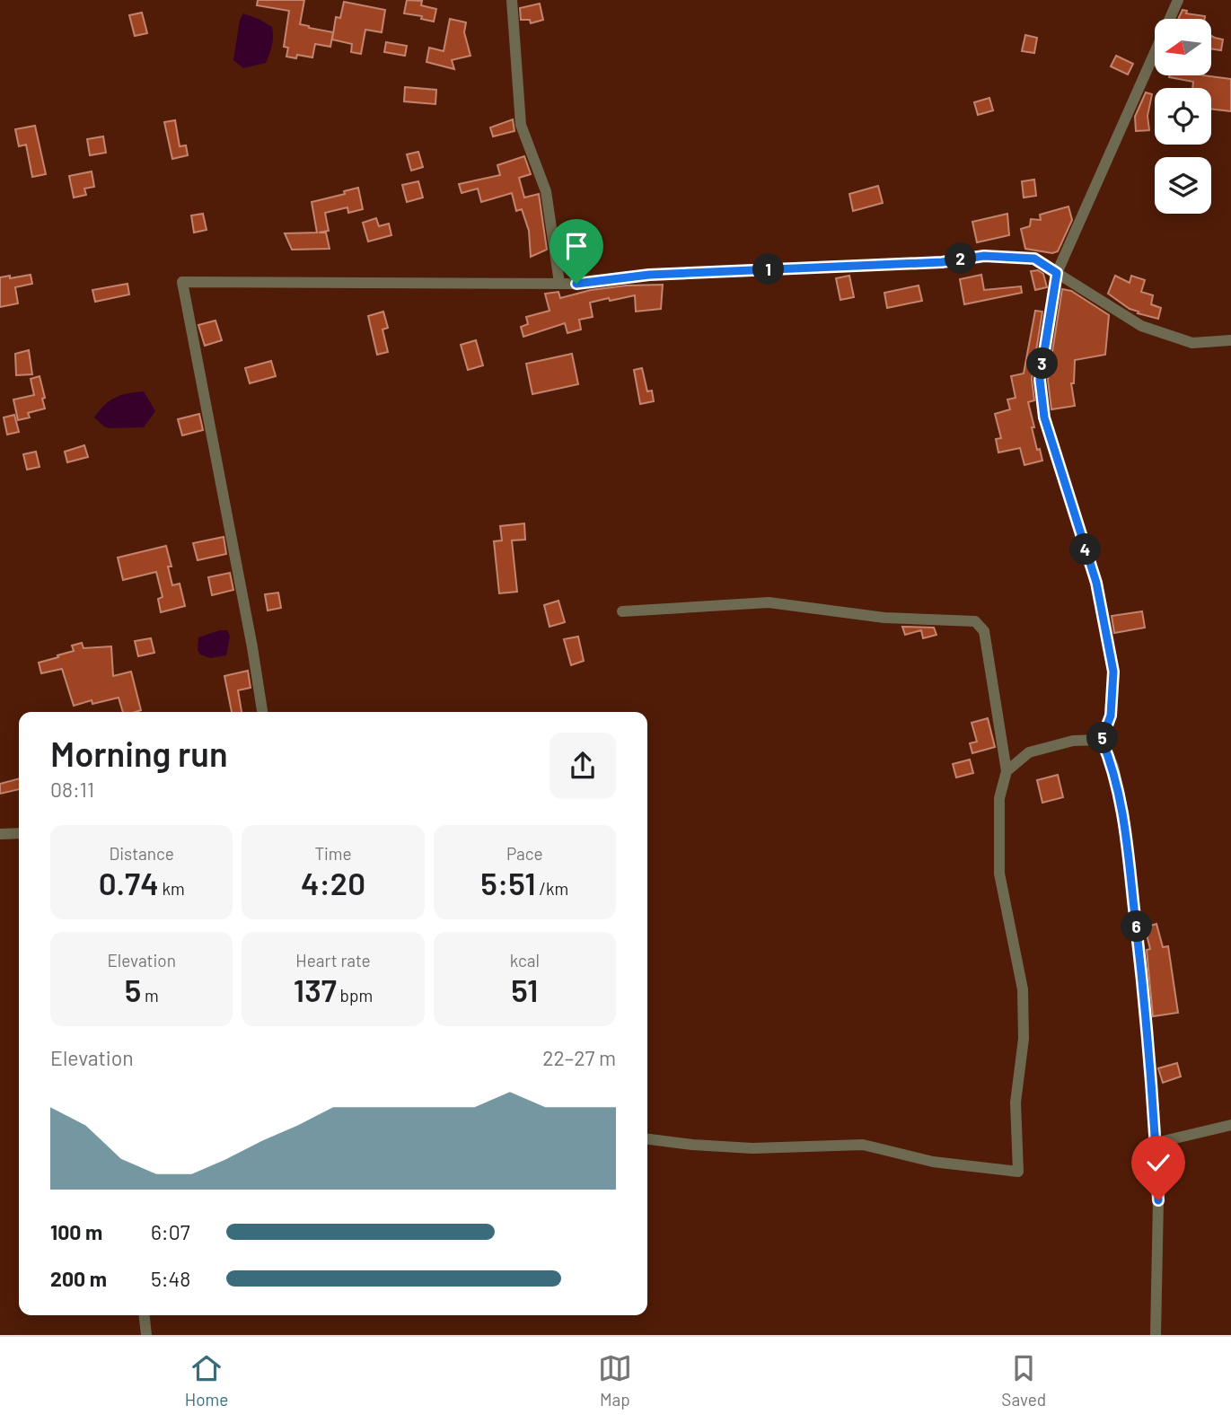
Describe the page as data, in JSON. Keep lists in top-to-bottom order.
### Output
{
  "north": "left",
  "page": {
    "pins": [
      "2",
      "1",
      "3",
      "4",
      "5",
      "6"
    ],
    "heading": ["Morning run", "08:11"],
    "stats": [
      ["Distance", "0.74 km"],
      ["Time", "4:20"],
      ["Pace", "5:51 /km"],
      ["Elevation", "5 m"],
      ["Heart rate", "137 bpm"],
      ["kcal", "51"]
    ],
    "chart": ["Elevation", "22–27 m"],
    "list": [
      {
        "name": "100 m",
        "note": "6:07"
      },
      {
        "name": "200 m",
        "note": "5:48"
      }
    ],
    "tabs": ["Home", "Map", "Saved"]
  }
}
